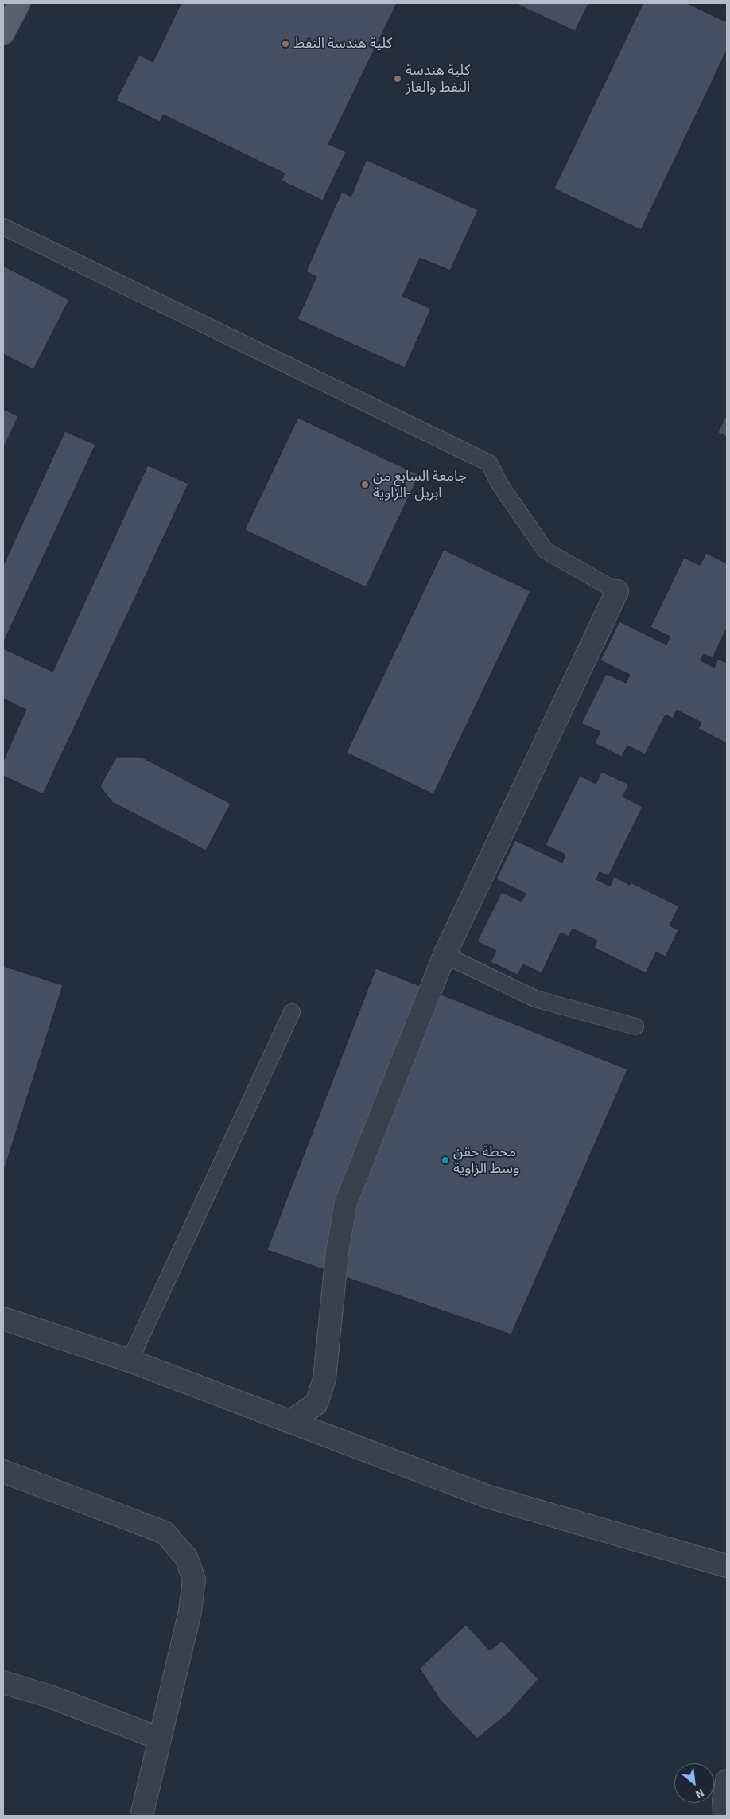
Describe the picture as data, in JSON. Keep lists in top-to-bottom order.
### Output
{
  "places": [
    "كلية هندسة النفط",
    "كلية هندسة النفط والغاز",
    "جامعة السابع من ابريل -الزاوية",
    "محطة حقن وسط الزاوية"
  ],
  "north": "bottom right"
}
